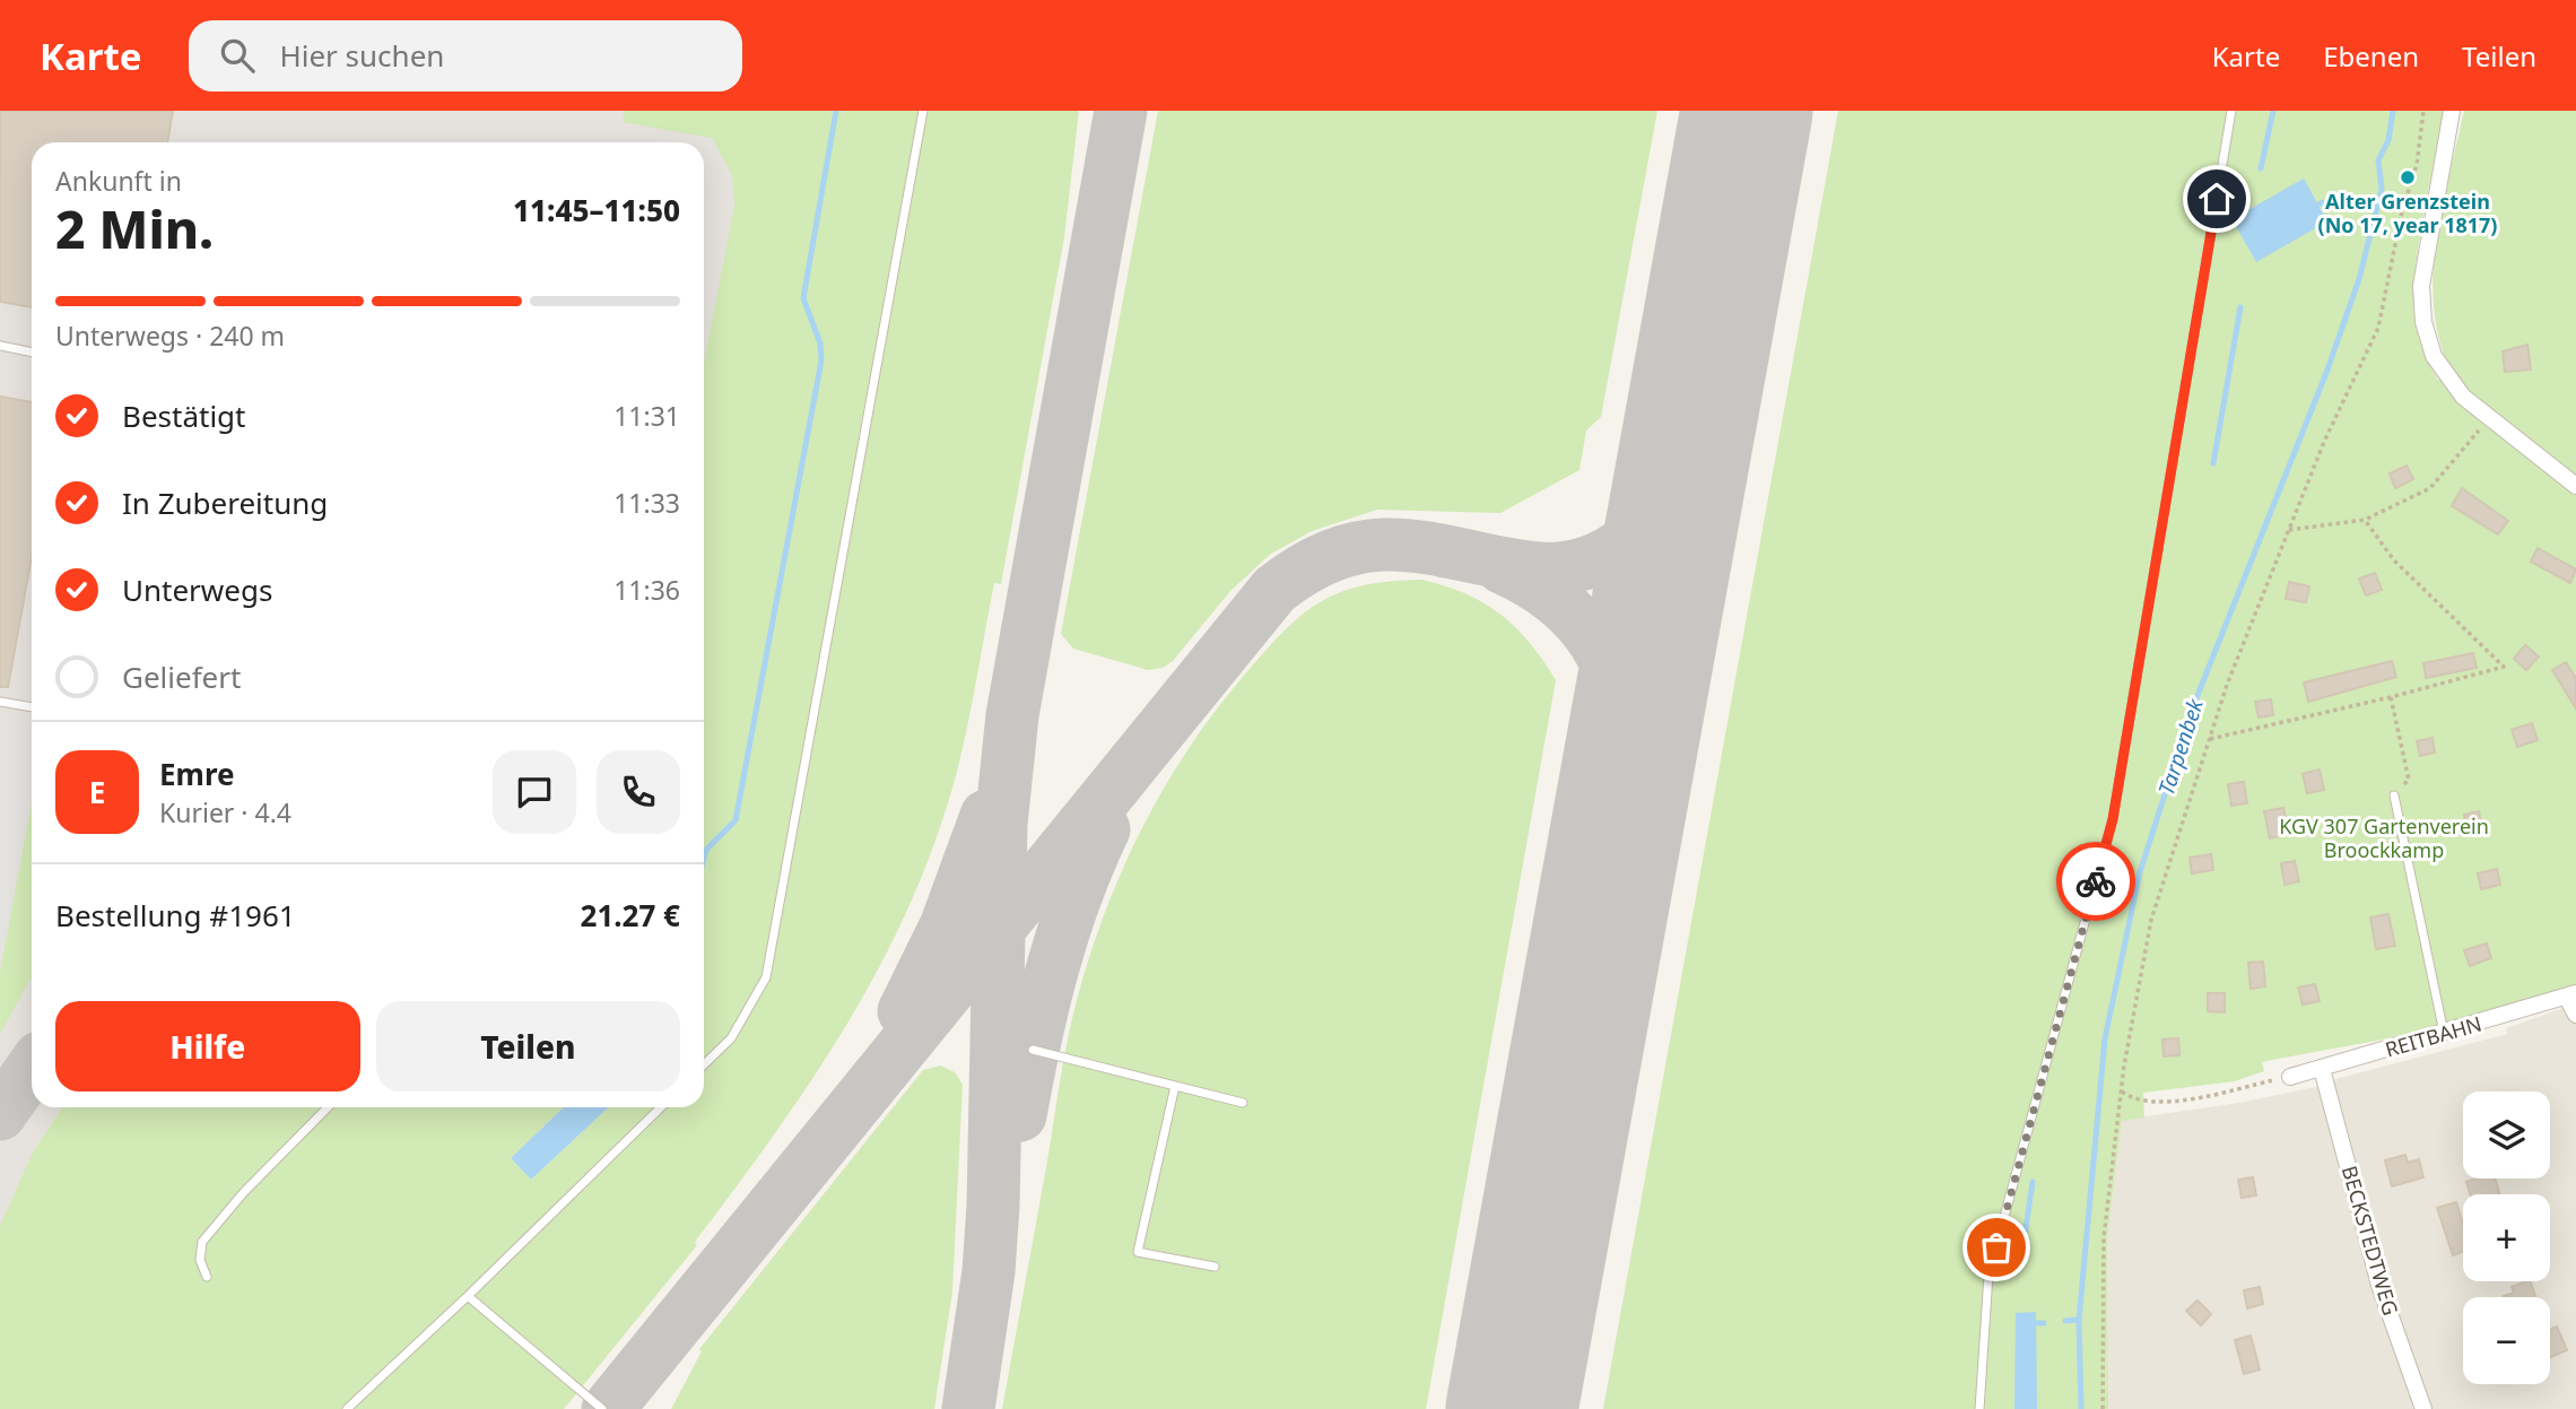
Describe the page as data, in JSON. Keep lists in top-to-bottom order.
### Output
{
  "streets": {
    "street": ["REITBAHN", "BECKSTEDTWEG"]
  },
  "crossings": [
    ["REITBAHN", "BECKSTEDTWEG"]
  ],
  "water": ["Tarpenbek"],
  "parks": ["KGV 307 Gartenverein Broockkamp"],
  "places": ["Alter Grenzstein (No 17, year 1817)"],
  "page": {
    "header": "Karte",
    "search": "Hier suchen",
    "nav": ["Karte", "Ebenen", "Teilen"],
    "heading": ["2 Min.", "Ankunft in", "11:45–11:50"],
    "panel": [
      "Emre",
      "Kurier · 4.4",
      "Bestellung #1961",
      "21.27 €"
    ],
    "bar": "Unterwegs · 240 m",
    "list": [
      ["Bestätigt", "11:31"],
      ["In Zubereitung", "11:33"],
      ["Unterwegs", "11:36"],
      "Geliefert"
    ],
    "round": "E",
    "buttons": ["Hilfe", "Teilen"],
    "map_buttons": ["+", "−"]
  }
}
